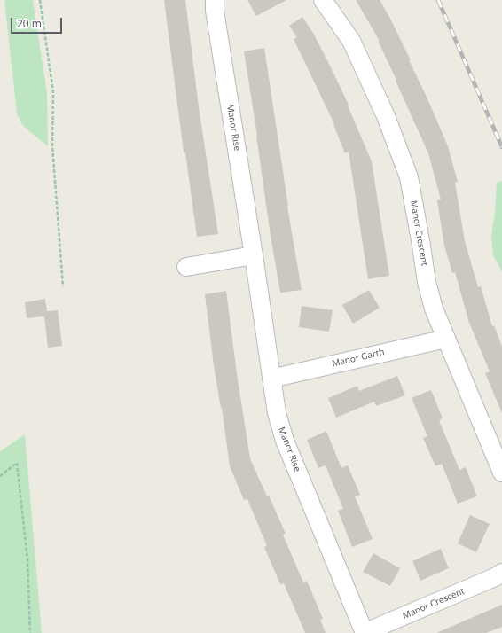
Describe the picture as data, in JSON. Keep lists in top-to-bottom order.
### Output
{
  "streets": {
    "street": ["Manor Rise", "Manor Crescent", "Manor Garth"]
  },
  "crossings": [
    ["Manor Rise", "Manor Crescent"],
    ["Manor Rise", "Manor Garth"],
    ["Manor Crescent", "Manor Garth"]
  ],
  "scale_bar": "20 m"
}
